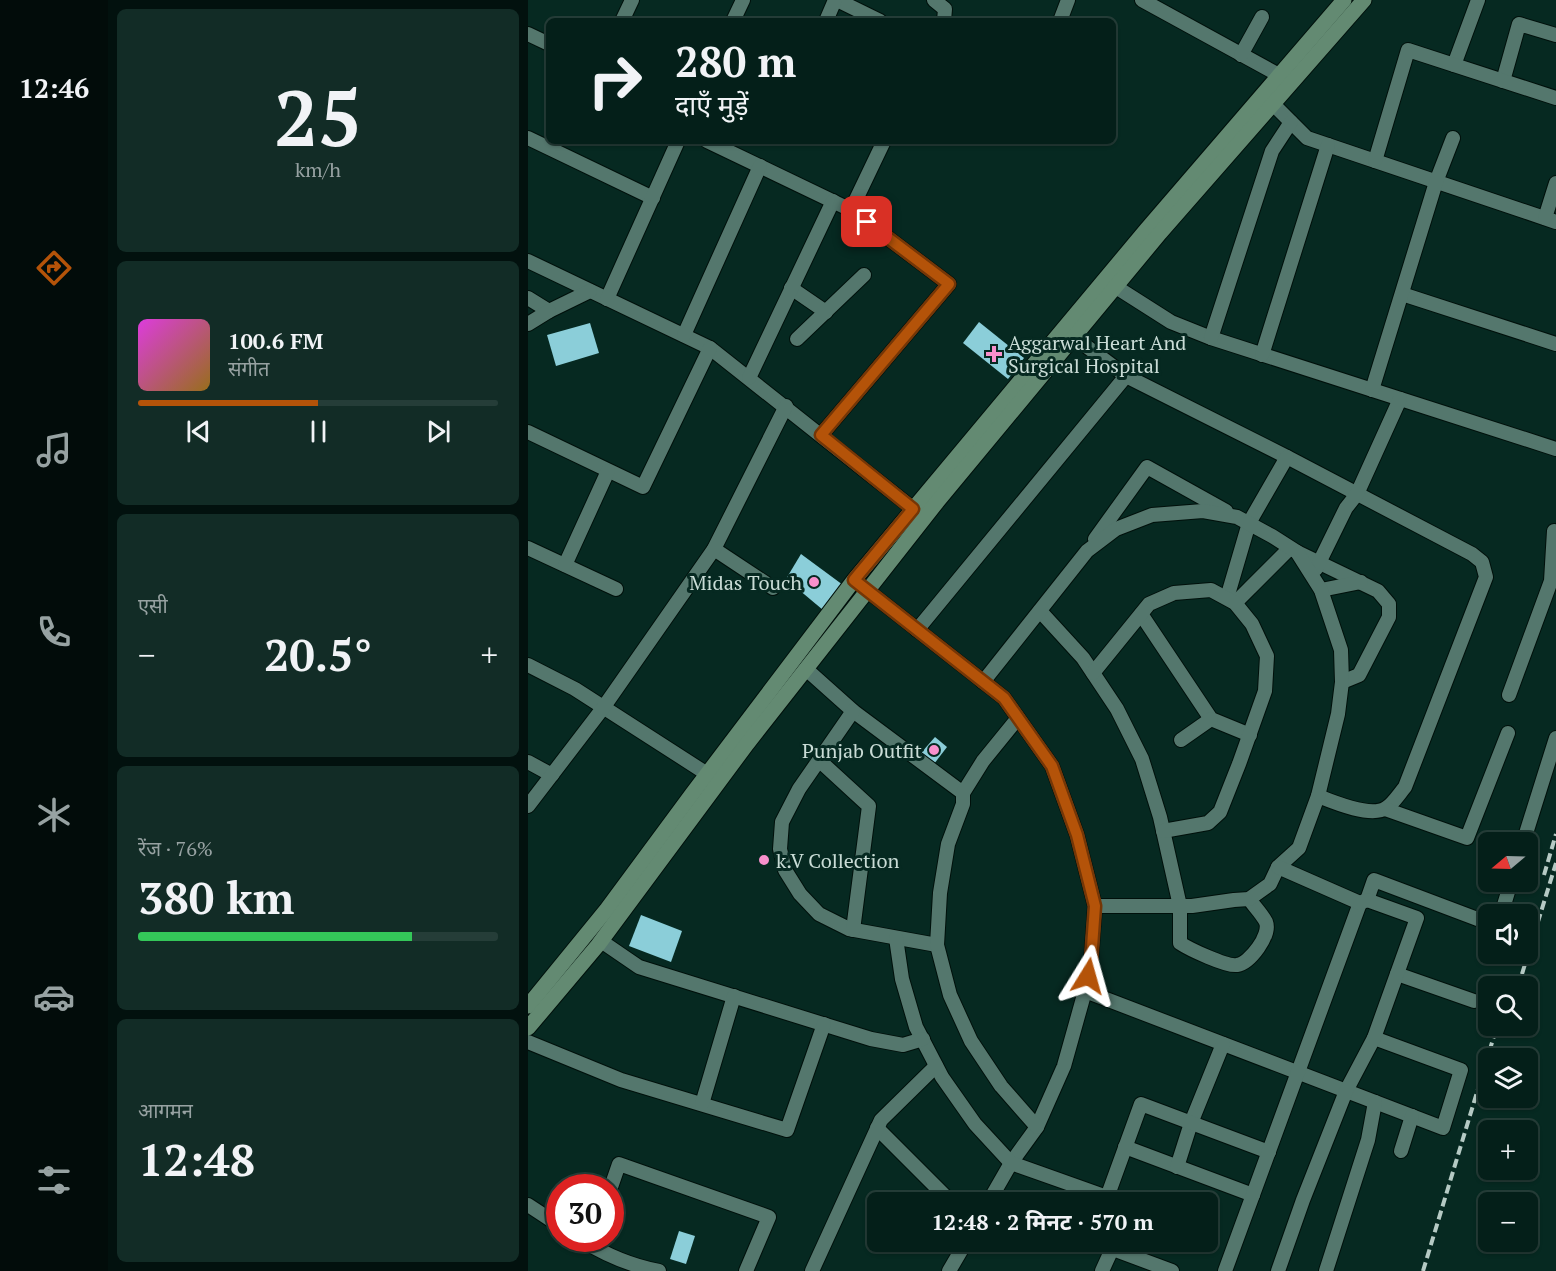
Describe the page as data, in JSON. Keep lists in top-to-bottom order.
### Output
{
  "places": {
    "health": ["Aggarwal Heart And Surgical Hospital"],
    "other": ["Midas Touch", "Punjab Outfit", "k.V Collection"]
  },
  "north": "left",
  "page": {
    "tabs": "12:46",
    "tile": [
      ["25", "km/h"],
      "एसी",
      ["रेंज · 76%", "380 km"],
      ["आगमन", "12:48"]
    ],
    "turn": ["280 m", "दाएँ मुड़ें"],
    "song": ["100.6 FM", "संगीत"],
    "heat": ["−", "20.5°", "+"],
    "map_buttons": ["+", "−"],
    "limit": "30",
    "trip": "12:48 · 2 मिनट · 570 m"
  }
}
